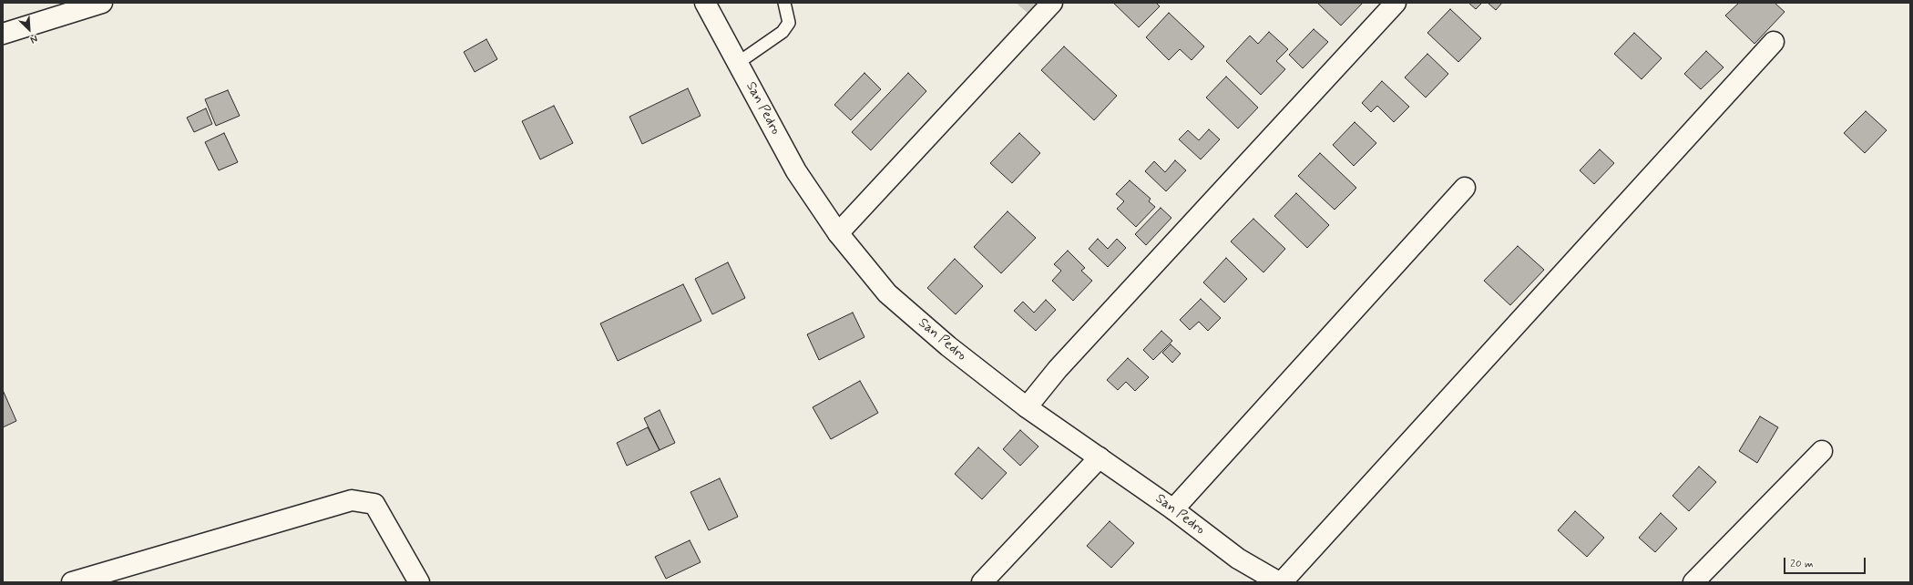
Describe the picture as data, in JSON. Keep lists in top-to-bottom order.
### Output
{
  "streets": {
    "street": ["San Pedro"]
  },
  "scale_bar": "20 m",
  "north": "bottom right"
}
